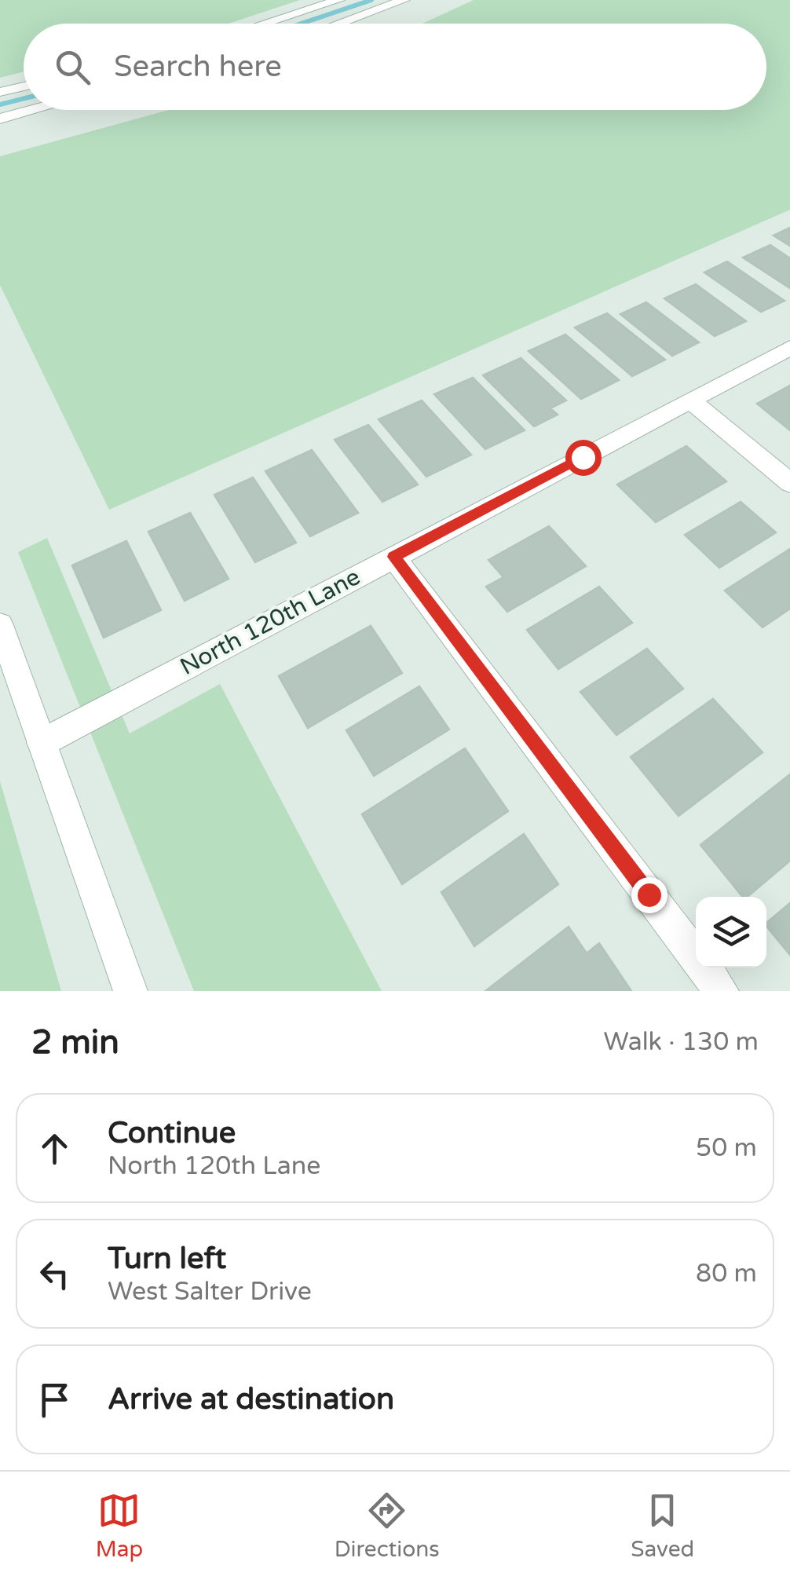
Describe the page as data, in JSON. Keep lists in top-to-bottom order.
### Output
{
  "streets": {
    "street": ["North 120th Lane"]
  },
  "page": {
    "search": "Search here",
    "heading": ["2 min", "Walk · 130 m"],
    "list": [
      ["Continue", "North 120th Lane", "50 m"],
      ["Turn left", "West Salter Drive", "80 m"],
      "Arrive at destination"
    ],
    "nav": ["Map", "Directions", "Saved"]
  }
}
